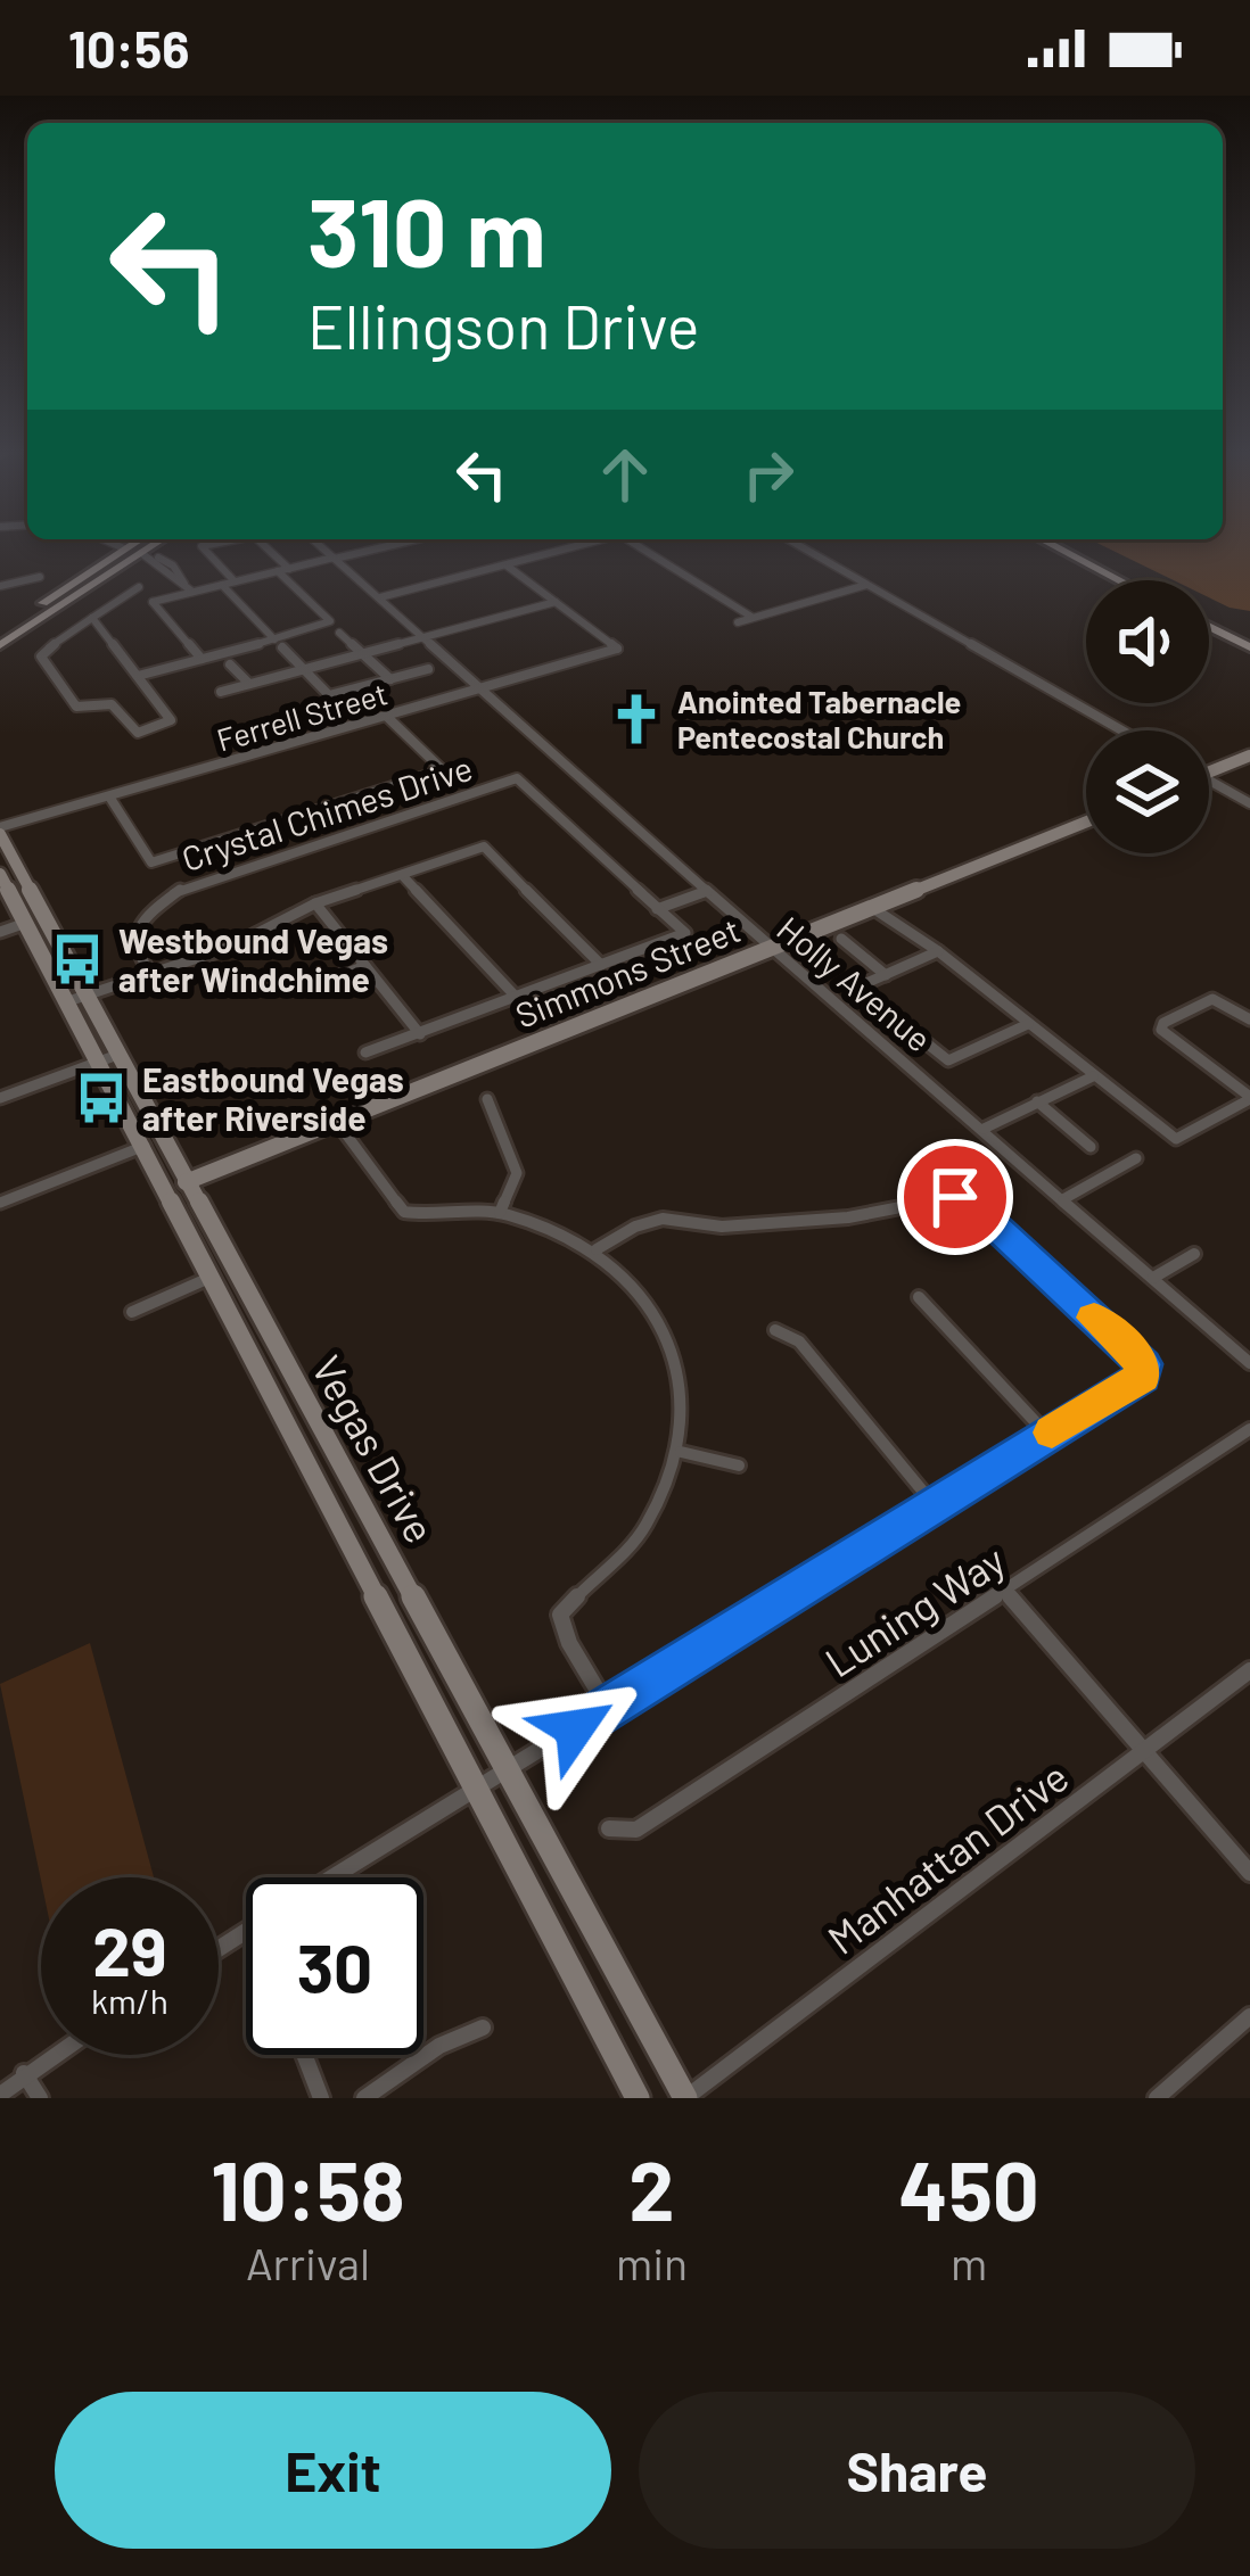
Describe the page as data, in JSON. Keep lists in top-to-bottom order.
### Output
{
  "streets": {
    "main road": ["Simmons Street", "Vegas Drive"],
    "street": [
      "Ferrell Street",
      "Crystal Chimes Drive",
      "Holly Avenue",
      "Luning Way",
      "Manhattan Drive"
    ]
  },
  "crossings": [
    ["Ferrell Street", "Holly Avenue"],
    ["Ferrell Street", "Vegas Drive"],
    ["Simmons Street", "Holly Avenue"],
    ["Simmons Street", "Vegas Drive"],
    ["Vegas Drive", "Manhattan Drive"]
  ],
  "places": {
    "church": ["Anointed Tabernacle Pentecostal Church"],
    "bus stop": ["Westbound Vegas after Windchime", "Eastbound Vegas after Riverside"]
  },
  "page": {
    "status": "10:56",
    "turn": ["310 m", "Ellingson Drive"],
    "speed": "29 km/h",
    "limit": "30",
    "eta": [
      "10:58",
      "Arrival",
      "2",
      "min",
      "450",
      "m"
    ],
    "buttons": ["Exit", "Share"]
  }
}
